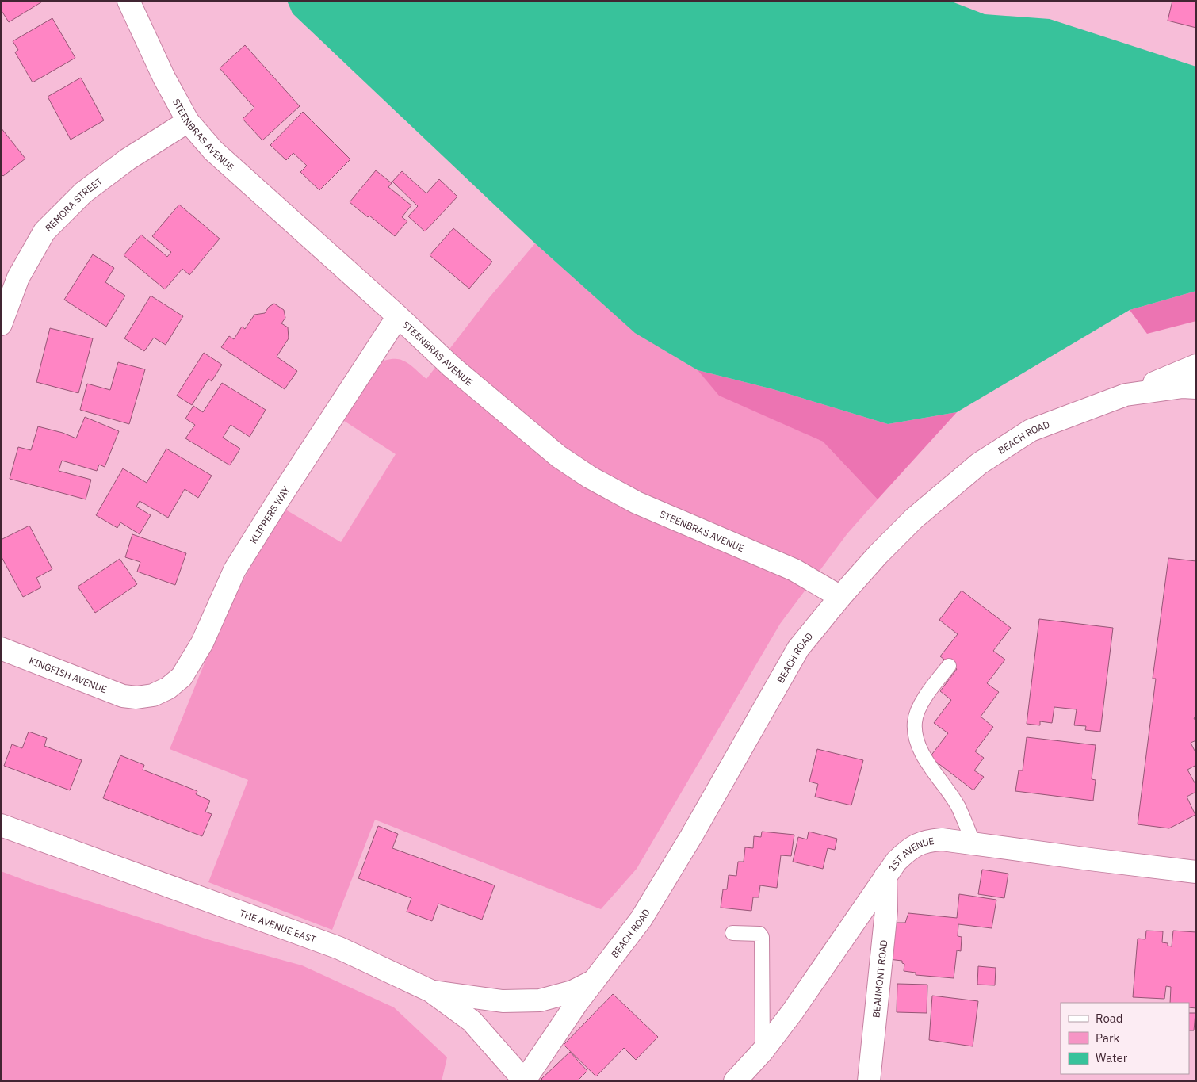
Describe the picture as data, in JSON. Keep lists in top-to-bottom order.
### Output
{
  "streets": {
    "street": [
      "STEENBRAS AVENUE",
      "REMORA STREET",
      "BEACH ROAD",
      "KLIPPERS WAY",
      "KINGFISH AVENUE",
      "1ST AVENUE",
      "THE AVENUE EAST",
      "BEAUMONT ROAD"
    ]
  },
  "crossings": [
    ["STEENBRAS AVENUE", "REMORA STREET"],
    ["STEENBRAS AVENUE", "BEACH ROAD"],
    ["STEENBRAS AVENUE", "KLIPPERS WAY"],
    ["BEACH ROAD", "THE AVENUE EAST"],
    ["KLIPPERS WAY", "KINGFISH AVENUE"],
    ["1ST AVENUE", "BEAUMONT ROAD"]
  ],
  "legend": ["Road", "Park", "Water"]
}
